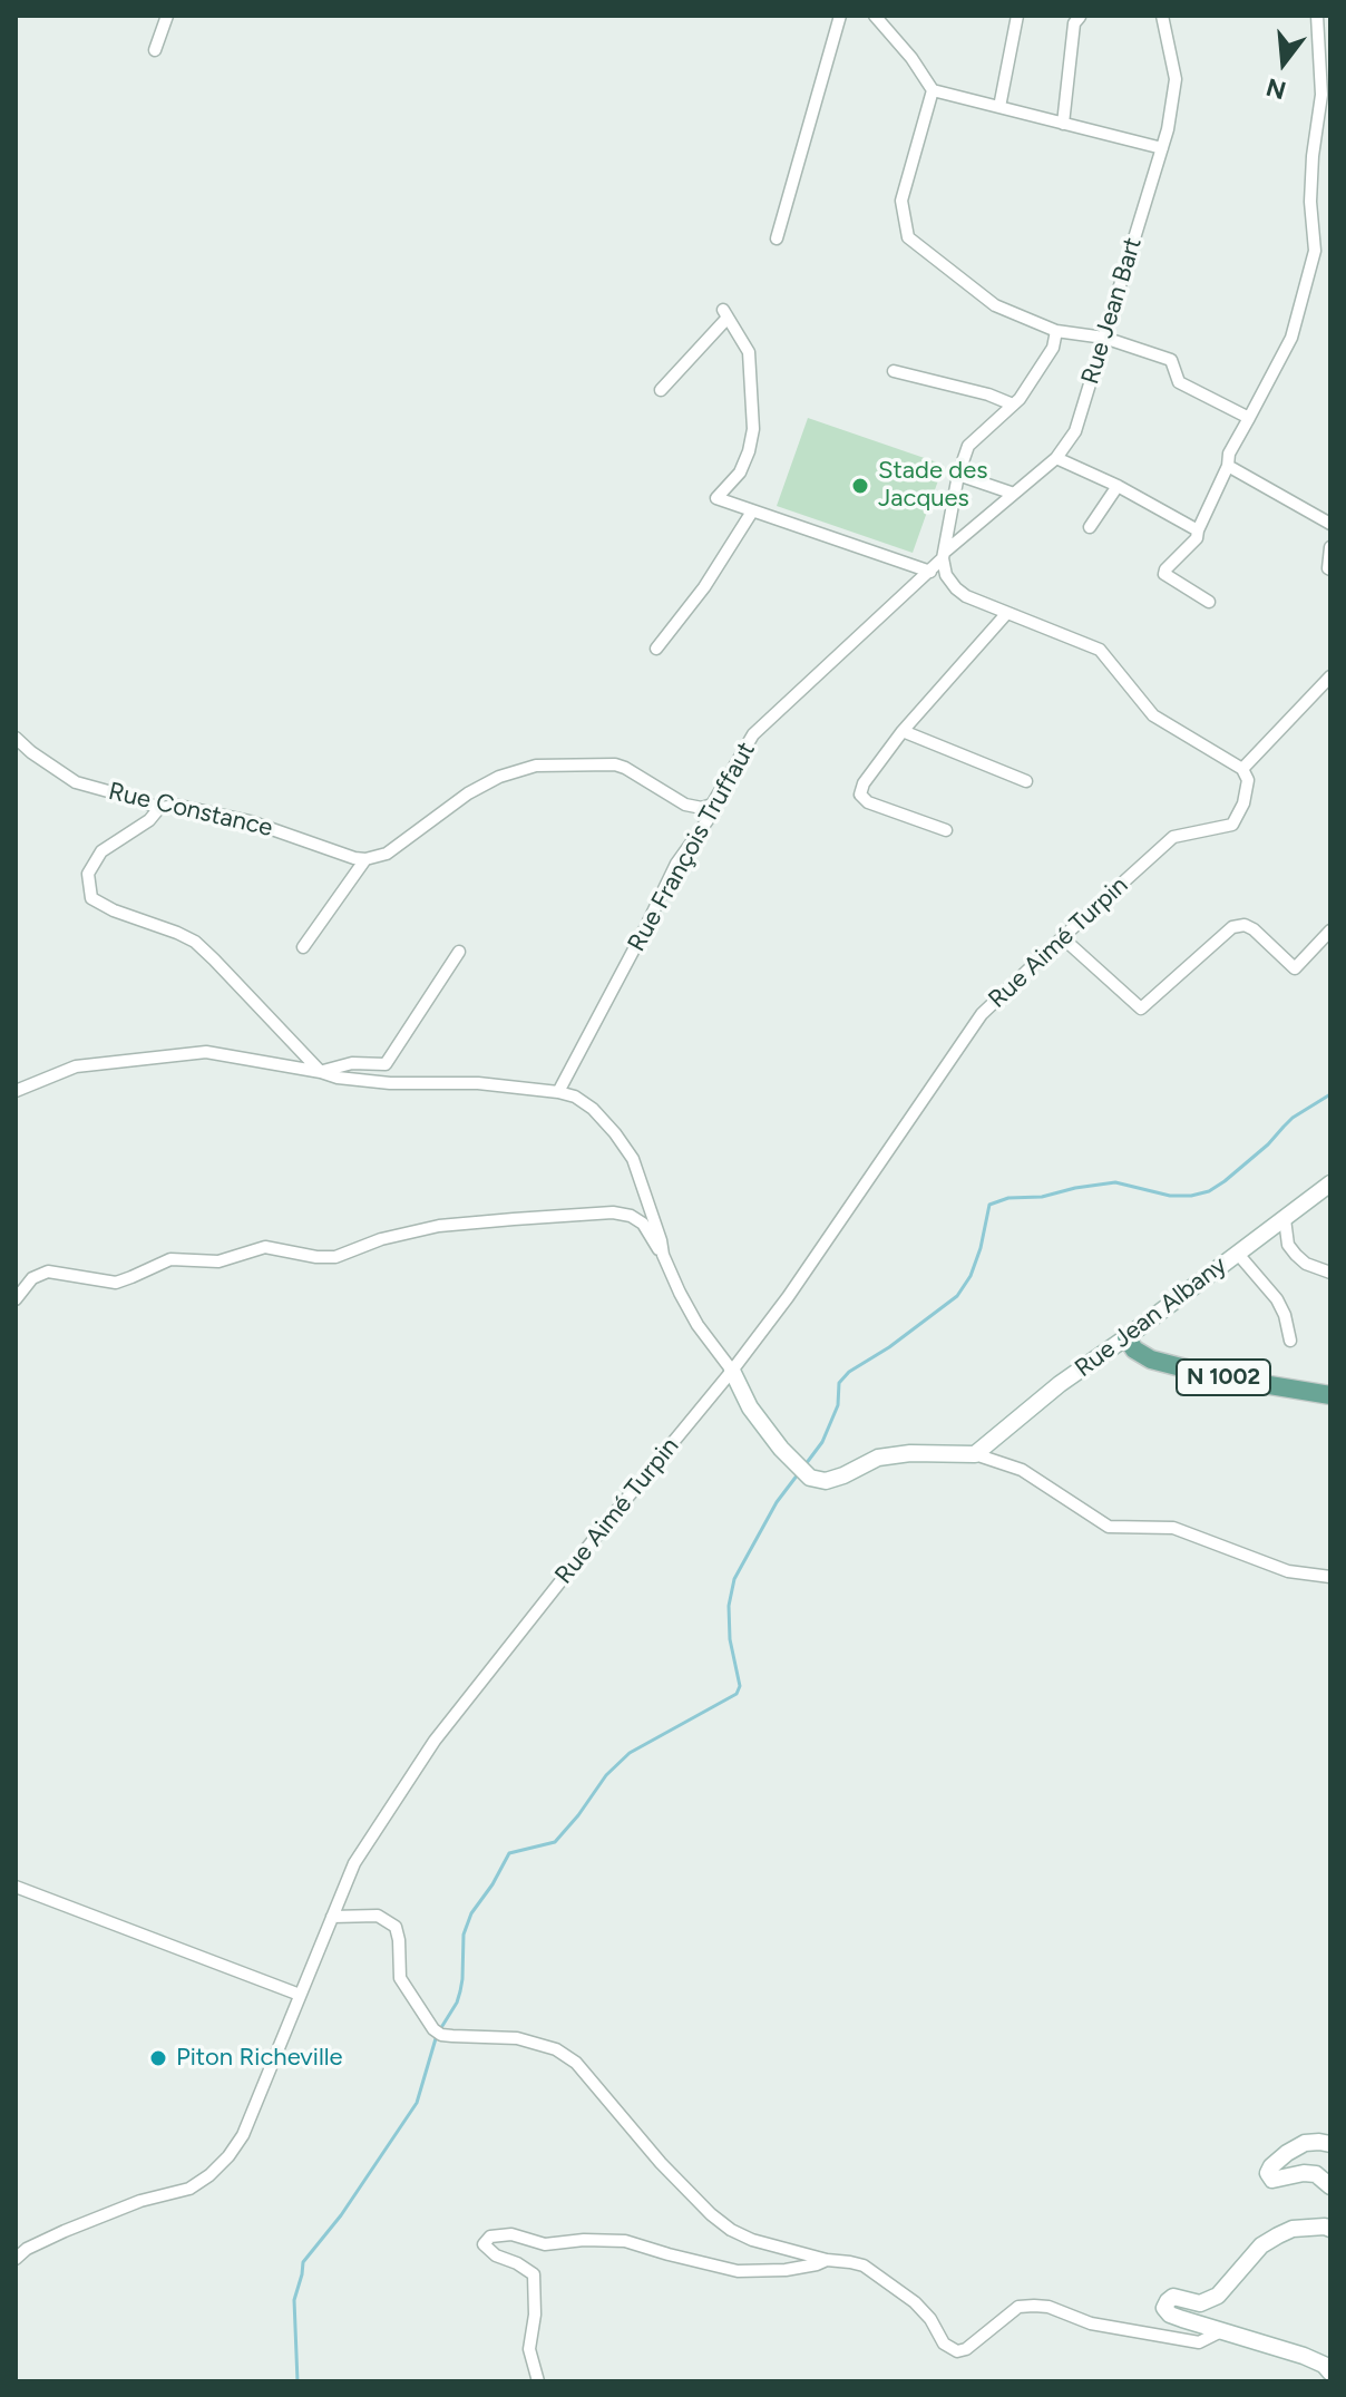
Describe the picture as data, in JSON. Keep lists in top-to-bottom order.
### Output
{
  "streets": {
    "main road": ["N 1002"],
    "street": [
      "Rue Jean Bart",
      "Rue Constance",
      "Rue François Truffaut",
      "Rue Aimé Turpin",
      "Rue Jean Albany"
    ]
  },
  "crossings": [
    ["Rue Jean Bart", "Rue François Truffaut"],
    ["Rue Jean Albany", "N 1002"]
  ],
  "places": ["Stade des Jacques", "Piton Richeville"],
  "north": "bottom"
}
